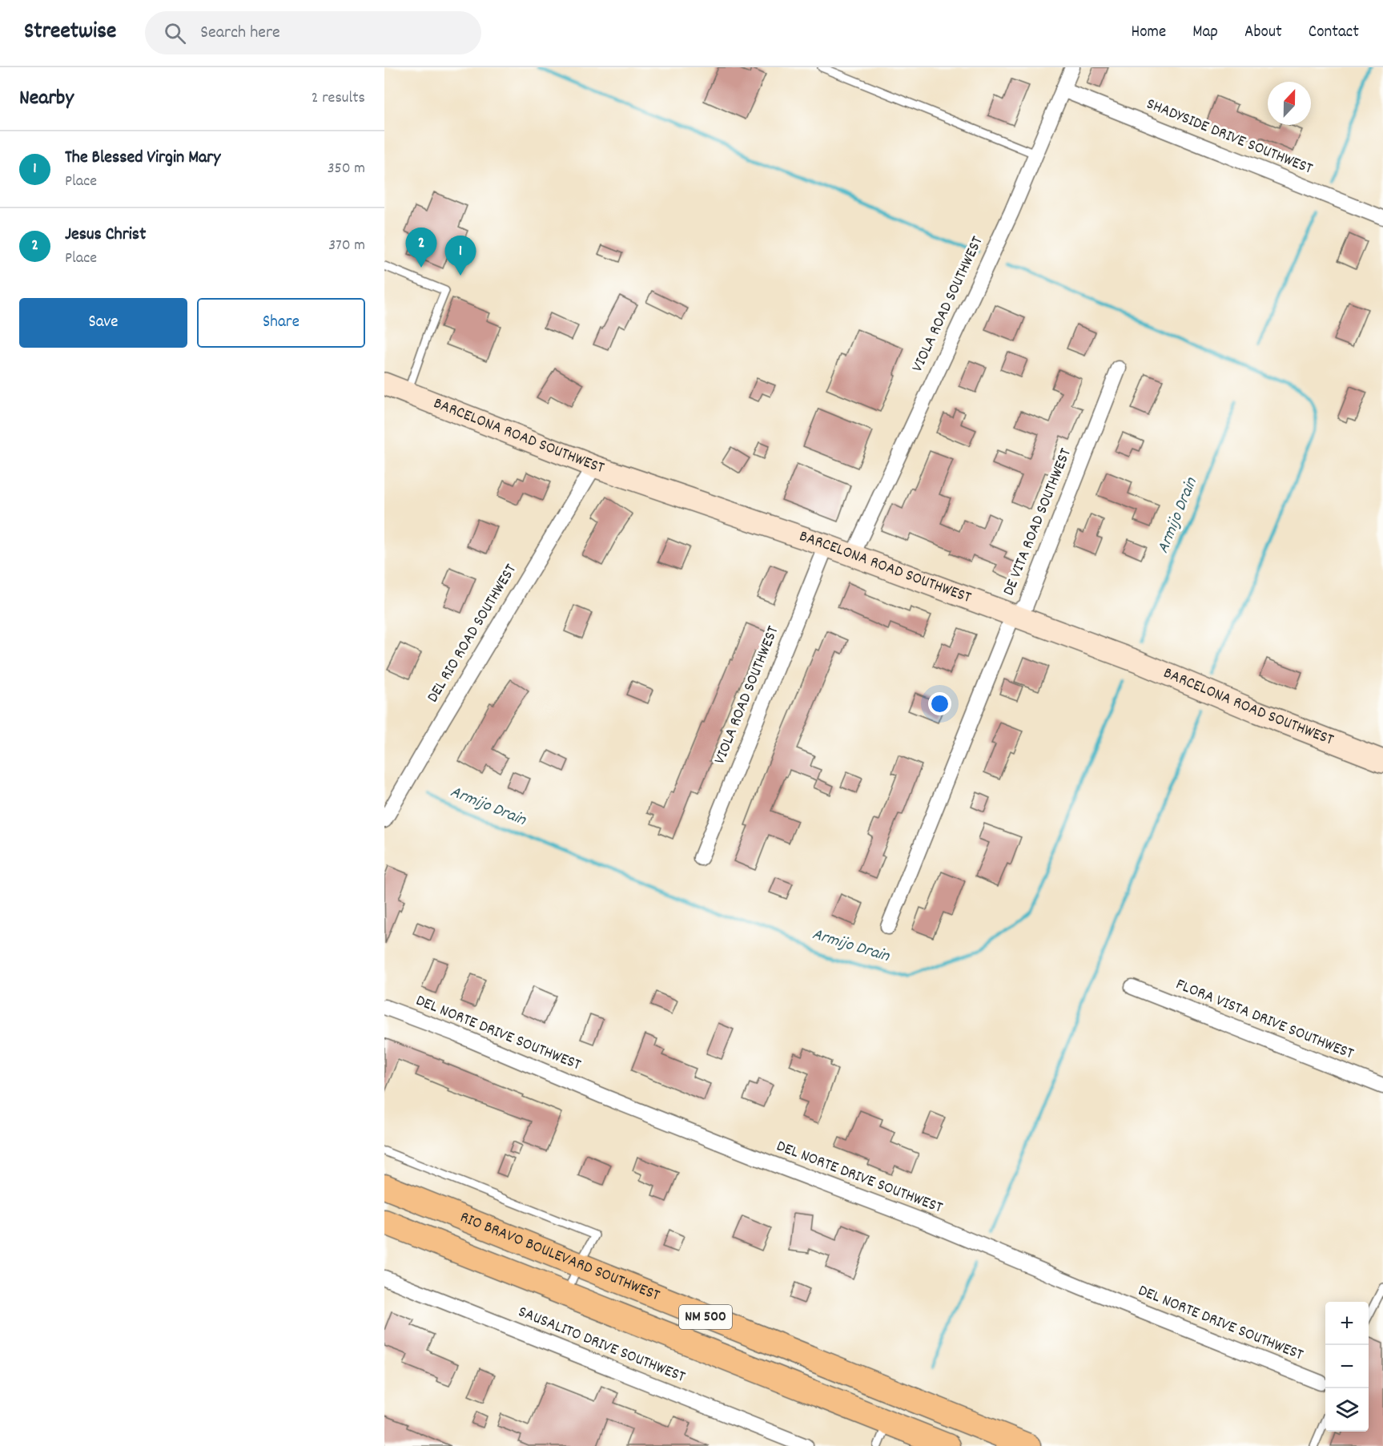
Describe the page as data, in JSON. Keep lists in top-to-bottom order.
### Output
{
  "streets": {
    "main road": ["RIO BRAVO BOULEVARD SOUTHWEST", "NM 500"],
    "street": [
      "SHADYSIDE DRIVE SOUTHWEST",
      "VIOLA ROAD SOUTHWEST",
      "BARCELONA ROAD SOUTHWEST",
      "DE VITA ROAD SOUTHWEST",
      "DEL RIO ROAD SOUTHWEST",
      "FLORA VISTA DRIVE SOUTHWEST",
      "DEL NORTE DRIVE SOUTHWEST",
      "SAUSALITO DRIVE SOUTHWEST"
    ]
  },
  "crossings": [
    ["SHADYSIDE DRIVE SOUTHWEST", "VIOLA ROAD SOUTHWEST"],
    ["VIOLA ROAD SOUTHWEST", "BARCELONA ROAD SOUTHWEST"],
    ["BARCELONA ROAD SOUTHWEST", "DE VITA ROAD SOUTHWEST"],
    ["BARCELONA ROAD SOUTHWEST", "DEL RIO ROAD SOUTHWEST"]
  ],
  "water": ["Armijo Drain"],
  "north": "top",
  "page": {
    "header": "Streetwise",
    "search": "Search here",
    "nav": [
      "Home",
      "Map",
      "About",
      "Contact"
    ],
    "heading": ["Nearby", "2 results"],
    "list": [
      {
        "mark": "1",
        "name": "The Blessed Virgin Mary",
        "note": "Place",
        "value": "350 m"
      },
      {
        "mark": "2",
        "name": "Jesus Christ",
        "note": "Place",
        "value": "370 m"
      }
    ],
    "pins": ["2", "1"],
    "buttons": ["Save", "Share"],
    "map_buttons": ["+", "−"]
  }
}
